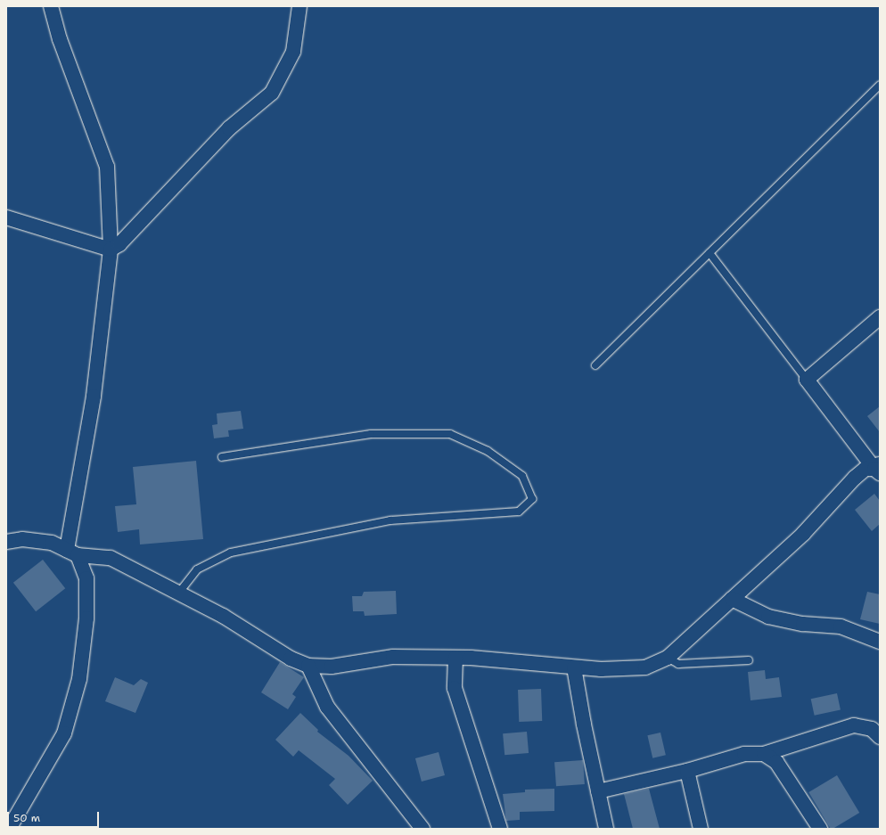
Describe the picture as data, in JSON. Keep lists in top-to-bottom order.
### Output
{
  "scale_bar": "50 m"
}
